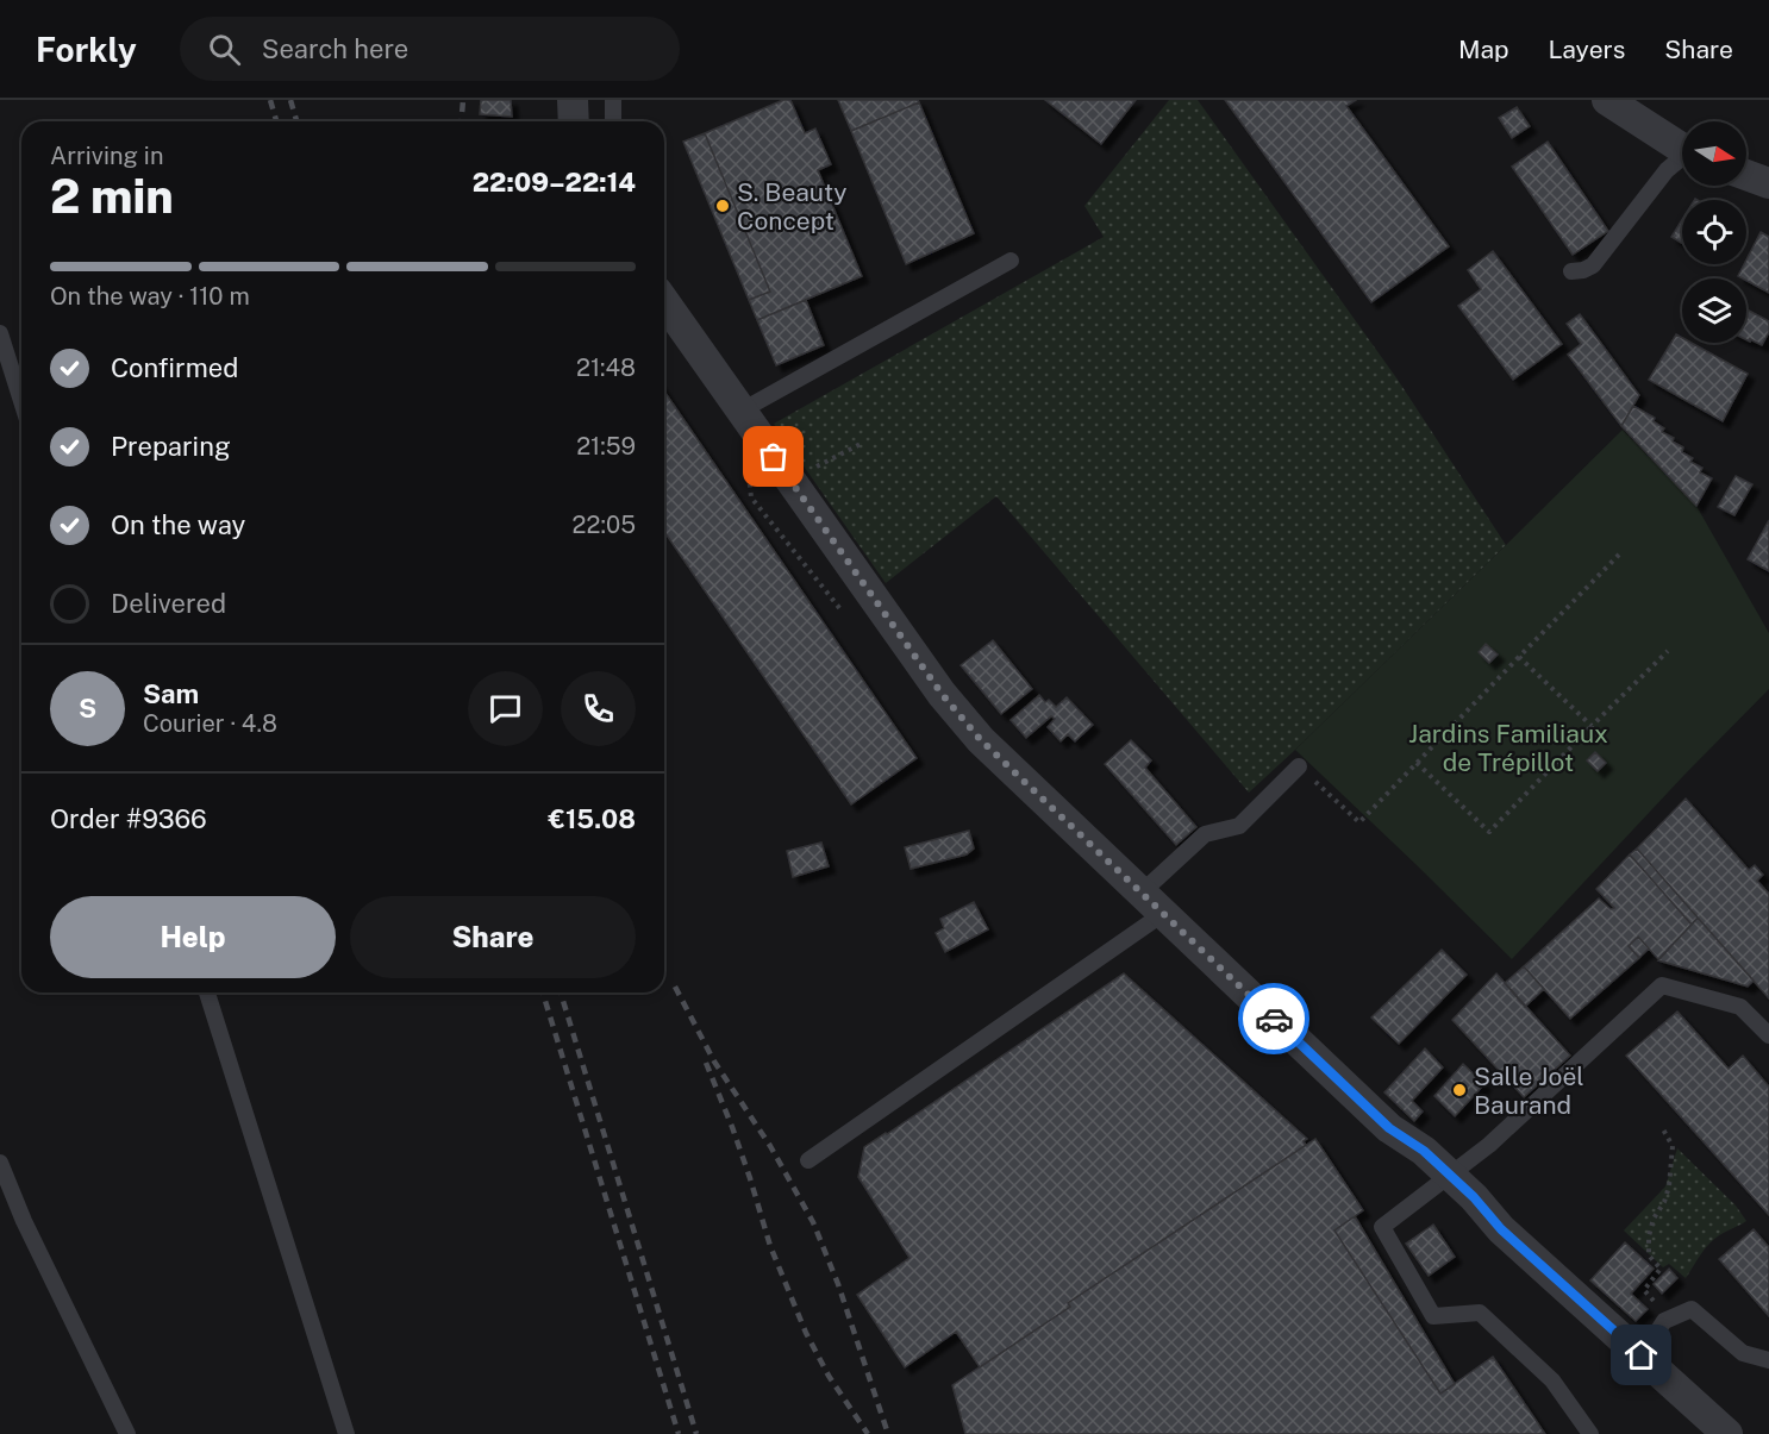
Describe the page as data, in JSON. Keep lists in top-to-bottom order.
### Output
{
  "parks": ["Jardins Familiaux de Trépillot"],
  "places": ["S. Beauty Concept", "Salle Joël Baurand"],
  "north": "right",
  "page": {
    "header": "Forkly",
    "search": "Search here",
    "nav": ["Map", "Layers", "Share"],
    "heading": ["2 min", "Arriving in", "22:09–22:14"],
    "panel": [
      "Sam",
      "Courier · 4.8",
      "Order #9366",
      "€15.08"
    ],
    "bar": "On the way · 110 m",
    "list": [
      ["Confirmed", "21:48"],
      ["Preparing", "21:59"],
      ["On the way", "22:05"],
      "Delivered"
    ],
    "round": "S",
    "buttons": ["Help", "Share"]
  }
}
